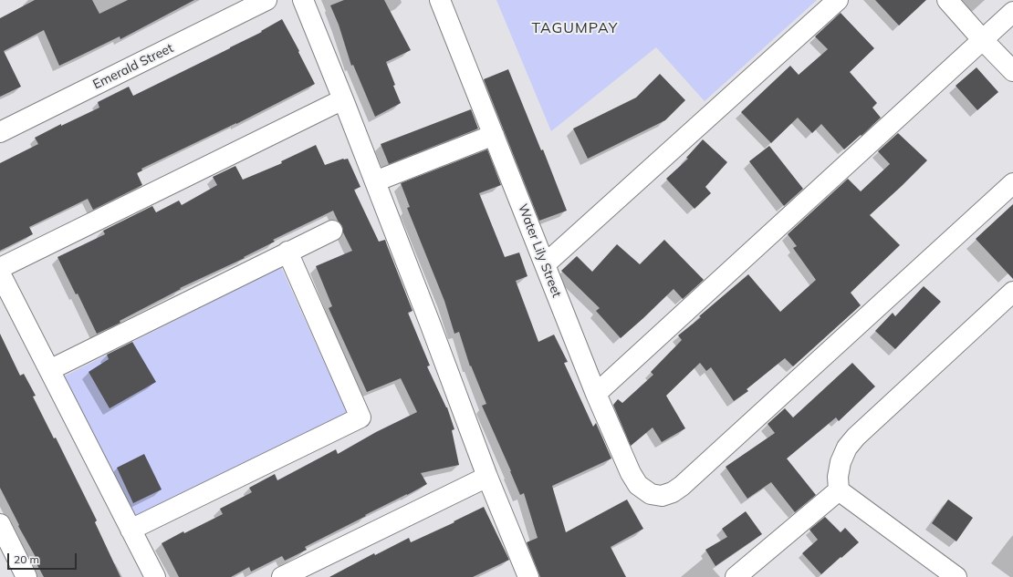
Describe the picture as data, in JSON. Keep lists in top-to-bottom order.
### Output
{
  "streets": {
    "street": ["Emerald Street", "Water Lily Street"]
  },
  "districts": ["TAGUMPAY"],
  "scale_bar": "20 m"
}
